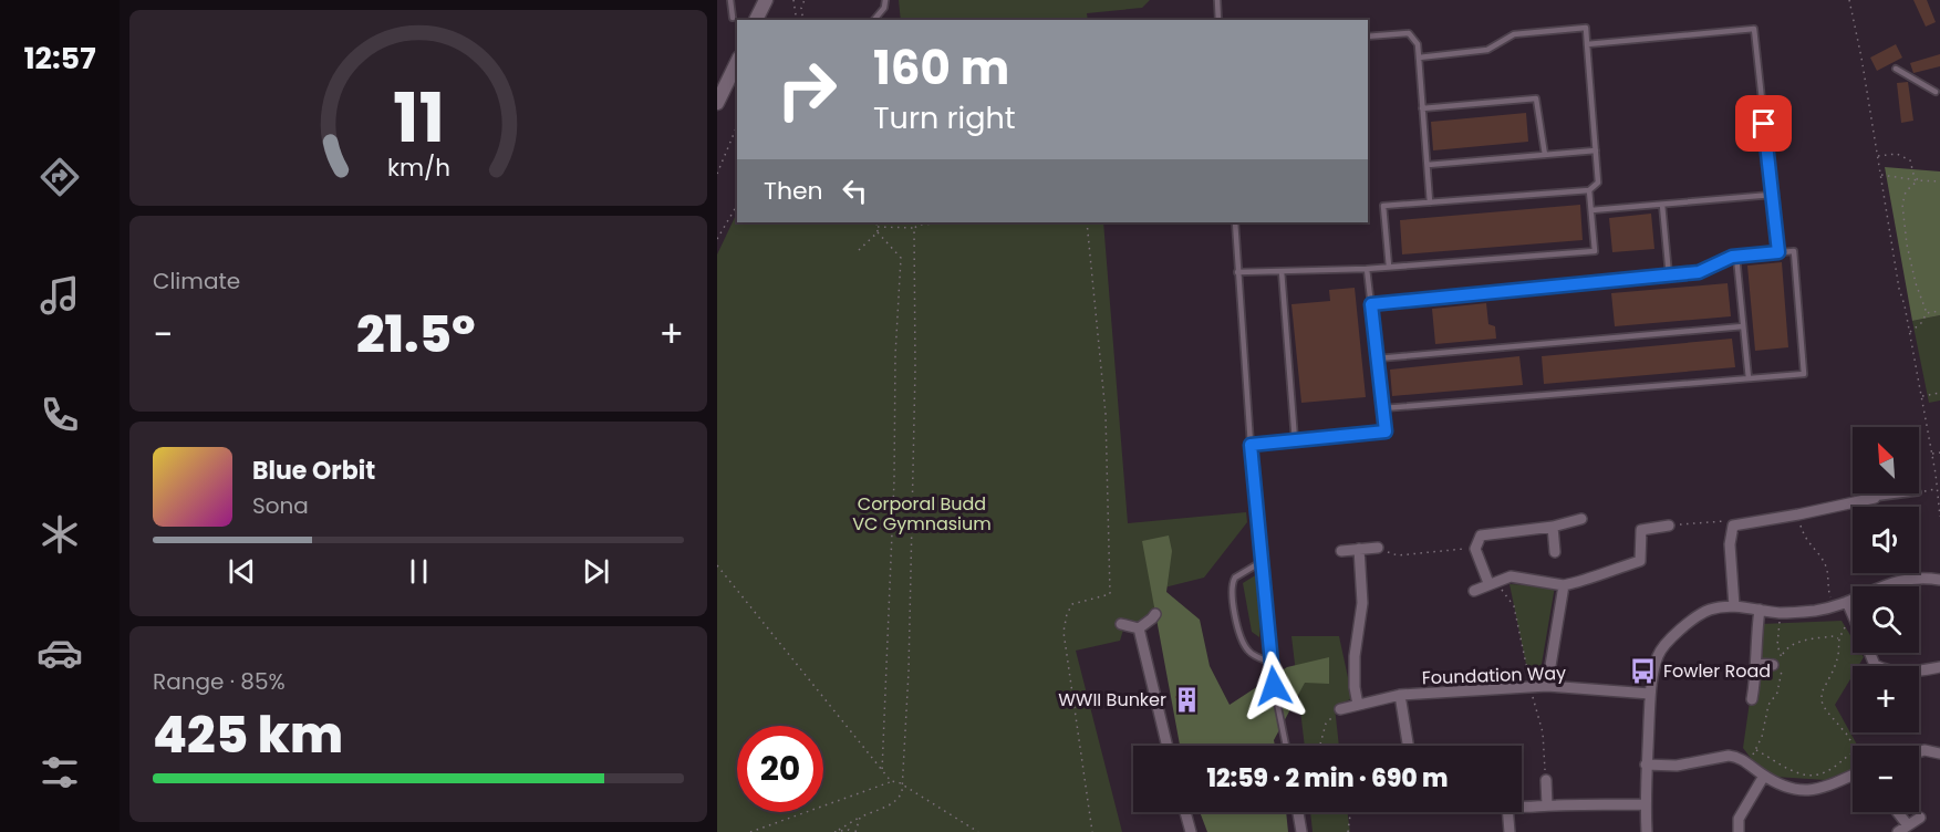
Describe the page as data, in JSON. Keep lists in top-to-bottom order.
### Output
{
  "streets": {
    "street": ["Foundation Way"]
  },
  "parks": ["Corporal Budd VC Gymnasium"],
  "places": {
    "bus stop": ["Fowler Road"],
    "building": ["WWII Bunker"]
  },
  "north": "top left",
  "page": {
    "tabs": "12:57",
    "turn": ["160 m", "Turn right"],
    "then": "Then",
    "tile": [
      "Climate",
      ["Range · 85%", "425 km"]
    ],
    "heat": ["−", "21.5°", "+"],
    "map_buttons": ["+", "−"],
    "song": ["Blue Orbit", "Sona"],
    "limit": "20",
    "trip": "12:59 · 2 min · 690 m",
    "gauge": ["11", "km/h"]
  }
}
